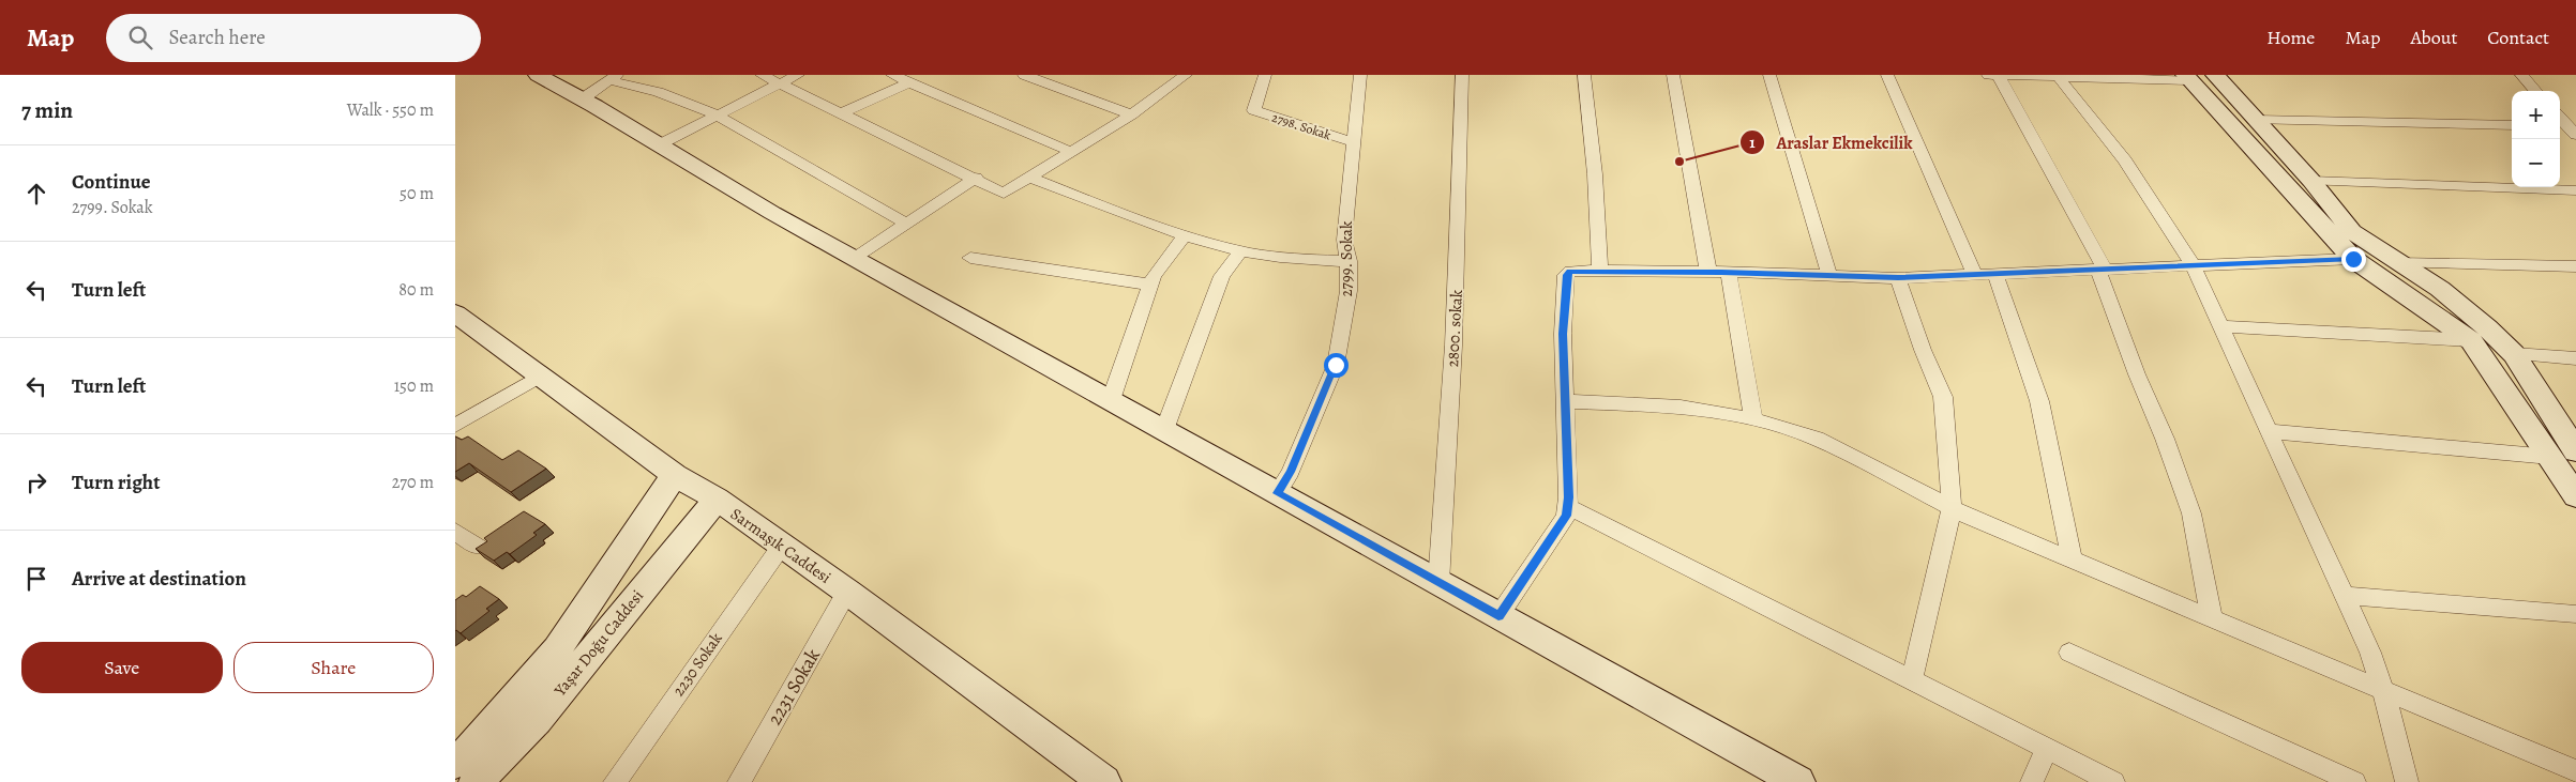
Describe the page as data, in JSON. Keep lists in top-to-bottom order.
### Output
{
  "streets": {
    "main road": ["Sarmaşık Caddesi", "Yaşar Doğu Caddesi"],
    "street": [
      "2798. Sokak",
      "2799. Sokak",
      "2800. sokak",
      "2230 Sokak",
      "2231 Sokak"
    ]
  },
  "crossings": [
    ["2798. Sokak", "2799. Sokak"],
    ["Sarmaşık Caddesi", "Yaşar Doğu Caddesi"],
    ["Sarmaşık Caddesi", "2230 Sokak"],
    ["Sarmaşık Caddesi", "2231 Sokak"]
  ],
  "places": ["Araslar Ekmekcilik"],
  "page": {
    "header": "Map",
    "search": "Search here",
    "nav": [
      "Home",
      "Map",
      "About",
      "Contact"
    ],
    "heading": ["7 min", "Walk · 550 m"],
    "map_buttons": ["+", "−"],
    "list": [
      ["Continue", "2799. Sokak", "50 m"],
      ["Turn left", "80 m"],
      ["Turn left", "150 m"],
      ["Turn right", "270 m"],
      "Arrive at destination"
    ],
    "buttons": ["Save", "Share"]
  }
}
